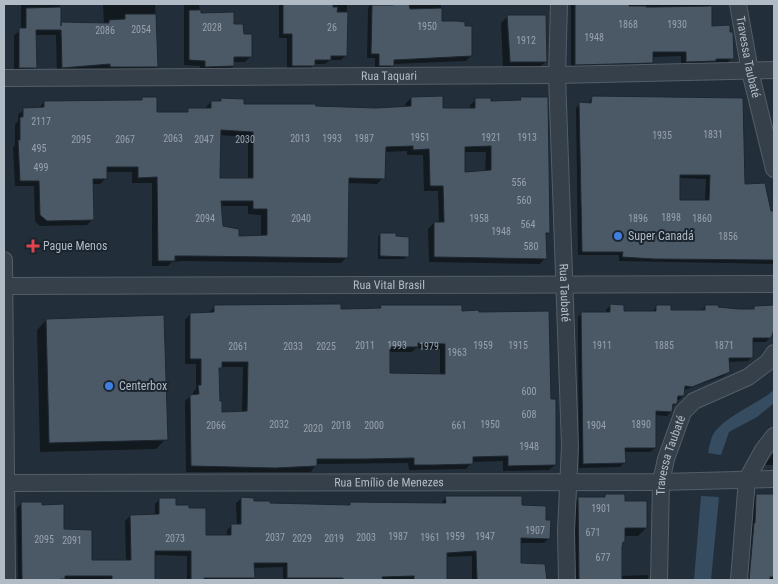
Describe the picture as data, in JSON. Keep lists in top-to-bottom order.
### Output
{
  "streets": {
    "street": [
      "Travessa Taubaté",
      "Rua Taquari",
      "Rua Vital Brasil",
      "Rua Taubaté",
      "Rua Emílio de Menezes"
    ]
  },
  "crossings": [
    ["Travessa Taubaté", "Rua Taquari"],
    ["Travessa Taubaté", "Rua Emílio de Menezes"],
    ["Rua Taquari", "Rua Taubaté"],
    ["Rua Vital Brasil", "Rua Taubaté"],
    ["Rua Taubaté", "Rua Emílio de Menezes"]
  ],
  "places": {
    "other": ["Super Canadá", "Centerbox"],
    "health": ["Pague Menos"]
  },
  "house_numbers": [
    "1868",
    "1930",
    "1950",
    "2028",
    "26",
    "2054",
    "2086",
    "1948",
    "1912",
    "2117",
    "1831",
    "1935",
    "1951",
    "1921",
    "1913",
    "2063",
    "2013",
    "1993",
    "1987",
    "2095",
    "2067",
    "2047",
    "2030",
    "495",
    "499",
    "556",
    "560",
    "1898",
    "2094",
    "2040",
    "1958",
    "1896",
    "1860",
    "564",
    "1948",
    "1856",
    "580",
    "2011",
    "1993",
    "1959",
    "1915",
    "1911",
    "1885",
    "1871",
    "2061",
    "2033",
    "2025",
    "1979",
    "1963",
    "600",
    "608",
    "2032",
    "1950",
    "1890",
    "2066",
    "2018",
    "2000",
    "661",
    "1904",
    "2020",
    "1948",
    "1901",
    "1907",
    "671",
    "1987",
    "1959",
    "1947",
    "2037",
    "2003",
    "1961",
    "2073",
    "2029",
    "2019",
    "2095",
    "2091",
    "677"
  ]
}
